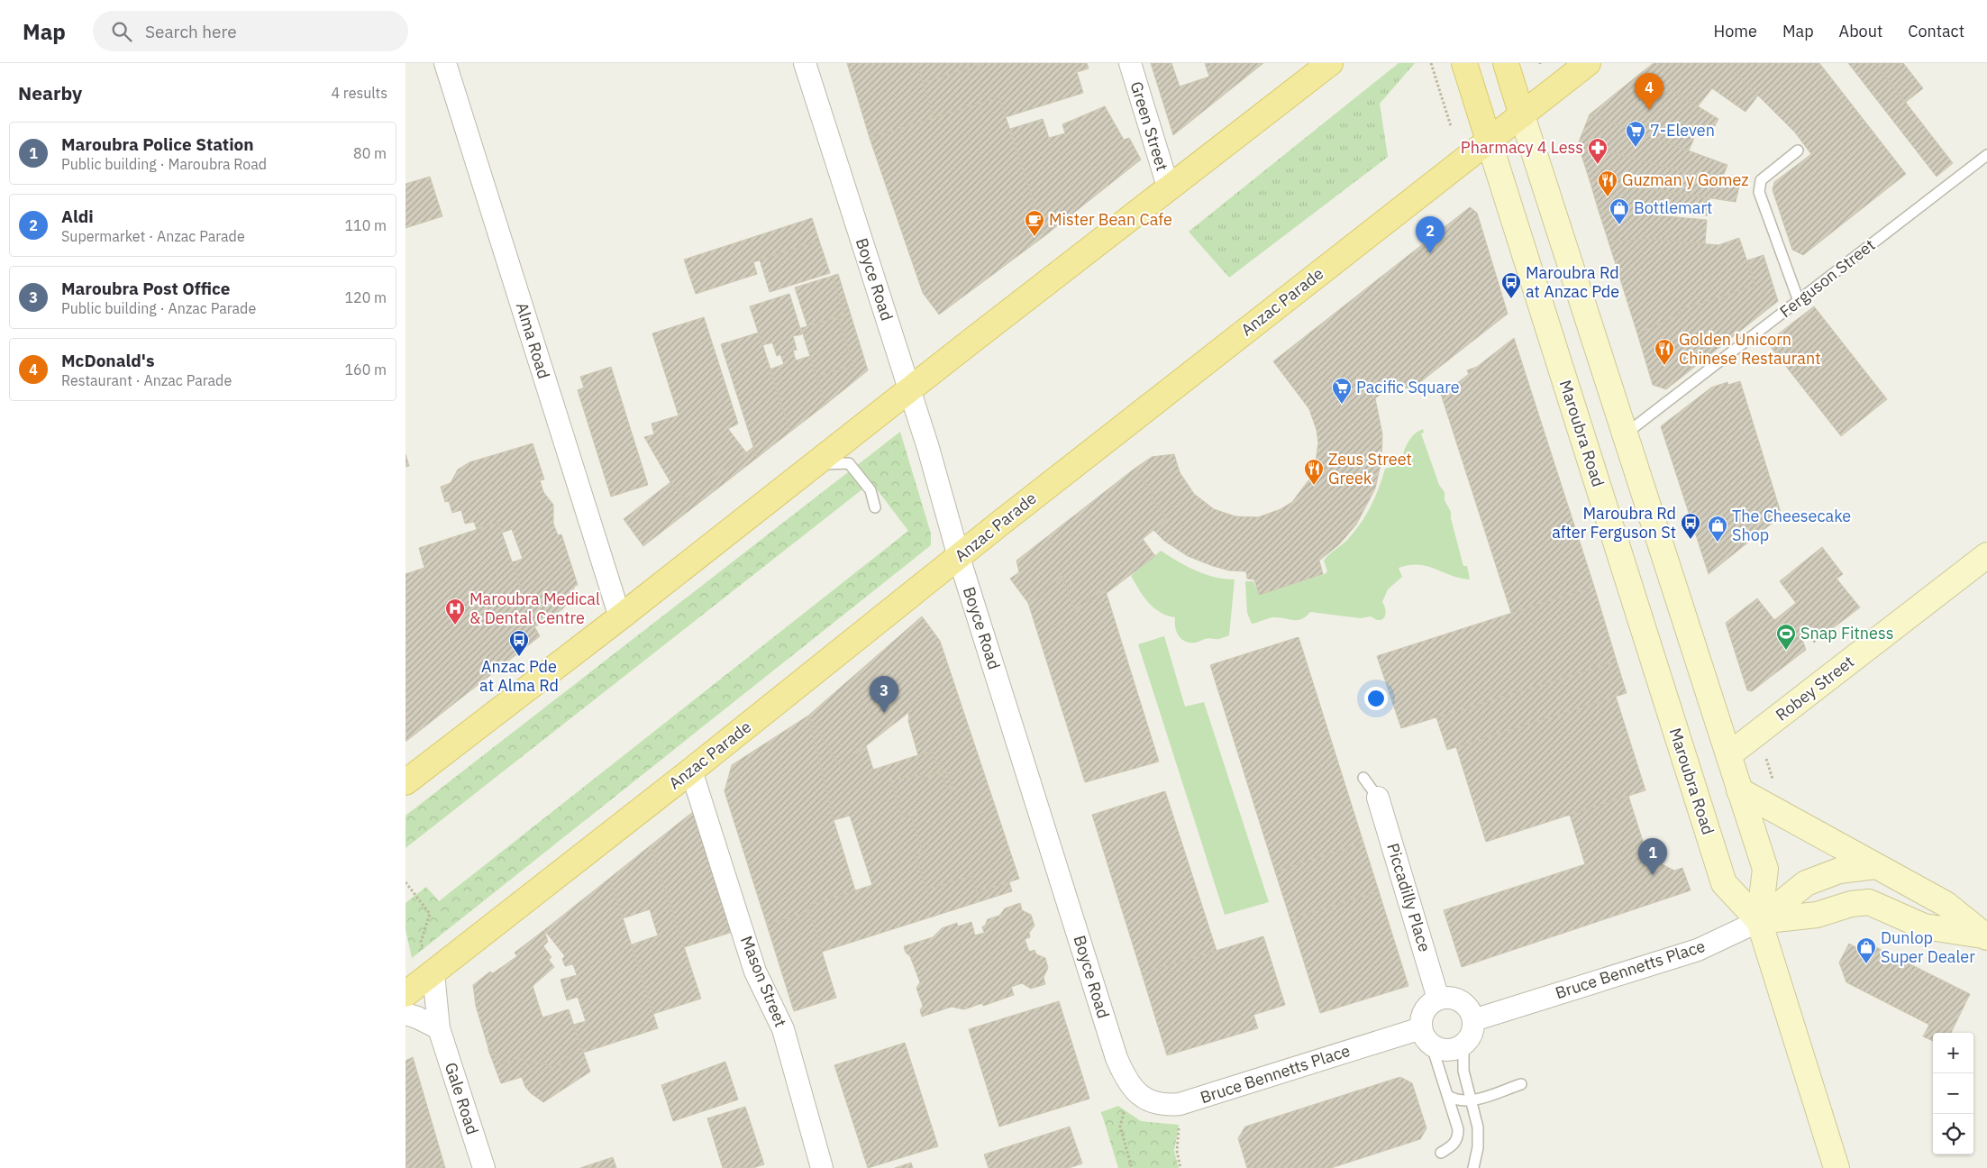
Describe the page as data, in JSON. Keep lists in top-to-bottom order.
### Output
{
  "streets": {
    "main road": ["Anzac Parade", "Maroubra Road", "Robey Street"],
    "street": [
      "Green Street",
      "Boyce Road",
      "Alma Road",
      "Piccadilly Place",
      "Bruce Bennetts Place",
      "Mason Street",
      "Gale Road"
    ],
    "lane": ["Ferguson Street"]
  },
  "crossings": [
    ["Ferguson Street", "Maroubra Road"],
    ["Boyce Road", "Anzac Parade"],
    ["Boyce Road", "Bruce Bennetts Place"],
    ["Anzac Parade", "Maroubra Road"],
    ["Anzac Parade", "Mason Street"],
    ["Anzac Parade", "Gale Road"],
    ["Maroubra Road", "Robey Street"],
    ["Maroubra Road", "Bruce Bennetts Place"],
    ["Piccadilly Place", "Bruce Bennetts Place"]
  ],
  "places": {
    "supermarket": ["7-Eleven", "Pacific Square"],
    "pharmacy": ["Pharmacy 4 Less"],
    "restaurant": ["Guzman y Gomez", "Golden Unicorn Chinese Restaurant", "Zeus Street Greek"],
    "shop": ["Bottlemart", "The Cheesecake Shop", "Dunlop Super Dealer"],
    "cafe": ["Mister Bean Cafe"],
    "bus stop": ["Maroubra Rd at Anzac Pde", "Maroubra Rd after Ferguson St", "Anzac Pde at Alma Rd"],
    "hospital": ["Maroubra Medical & Dental Centre"],
    "sports": ["Snap Fitness"]
  },
  "page": {
    "header": "Map",
    "search": "Search here",
    "nav": [
      "Home",
      "Map",
      "About",
      "Contact"
    ],
    "heading": ["Nearby", "4 results"],
    "pins": [
      "4",
      "2",
      "3",
      "1"
    ],
    "list": [
      {
        "mark": "1",
        "name": "Maroubra Police Station",
        "note": "Public building · Maroubra Road",
        "value": "80 m"
      },
      {
        "mark": "2",
        "name": "Aldi",
        "note": "Supermarket · Anzac Parade",
        "value": "110 m"
      },
      {
        "mark": "3",
        "name": "Maroubra Post Office",
        "note": "Public building · Anzac Parade",
        "value": "120 m"
      },
      {
        "mark": "4",
        "name": "McDonald's",
        "note": "Restaurant · Anzac Parade",
        "value": "160 m"
      }
    ],
    "map_buttons": ["+", "−"]
  }
}
